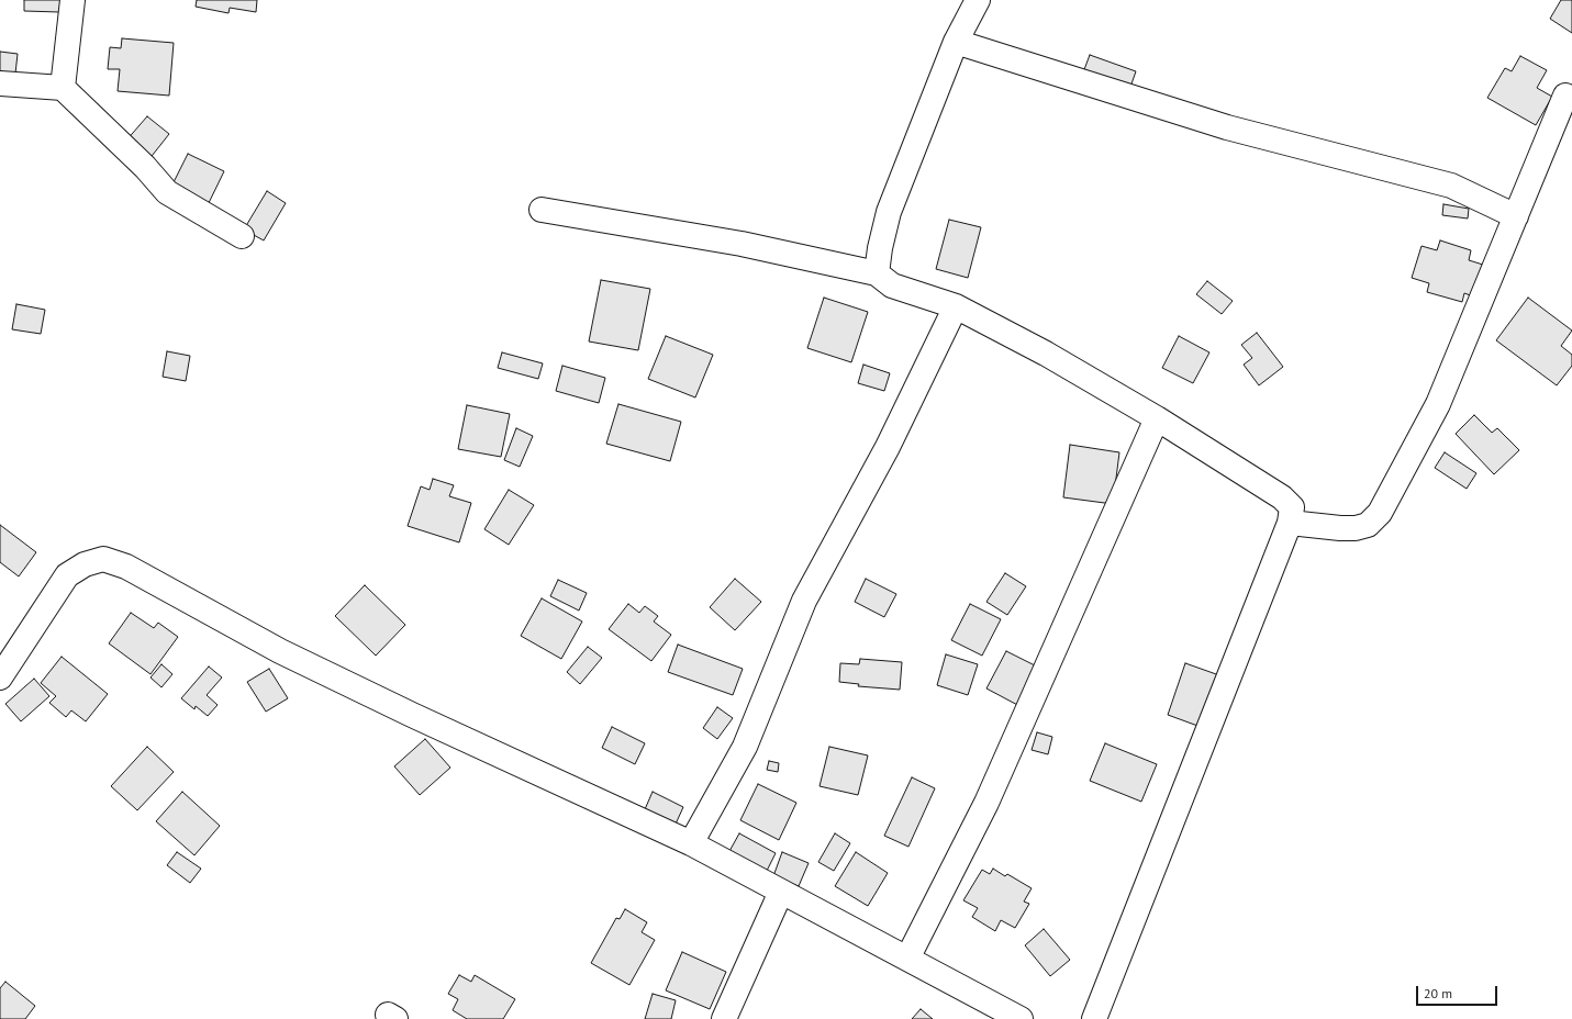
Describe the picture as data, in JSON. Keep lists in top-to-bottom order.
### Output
{
  "scale_bar": "20 m"
}
